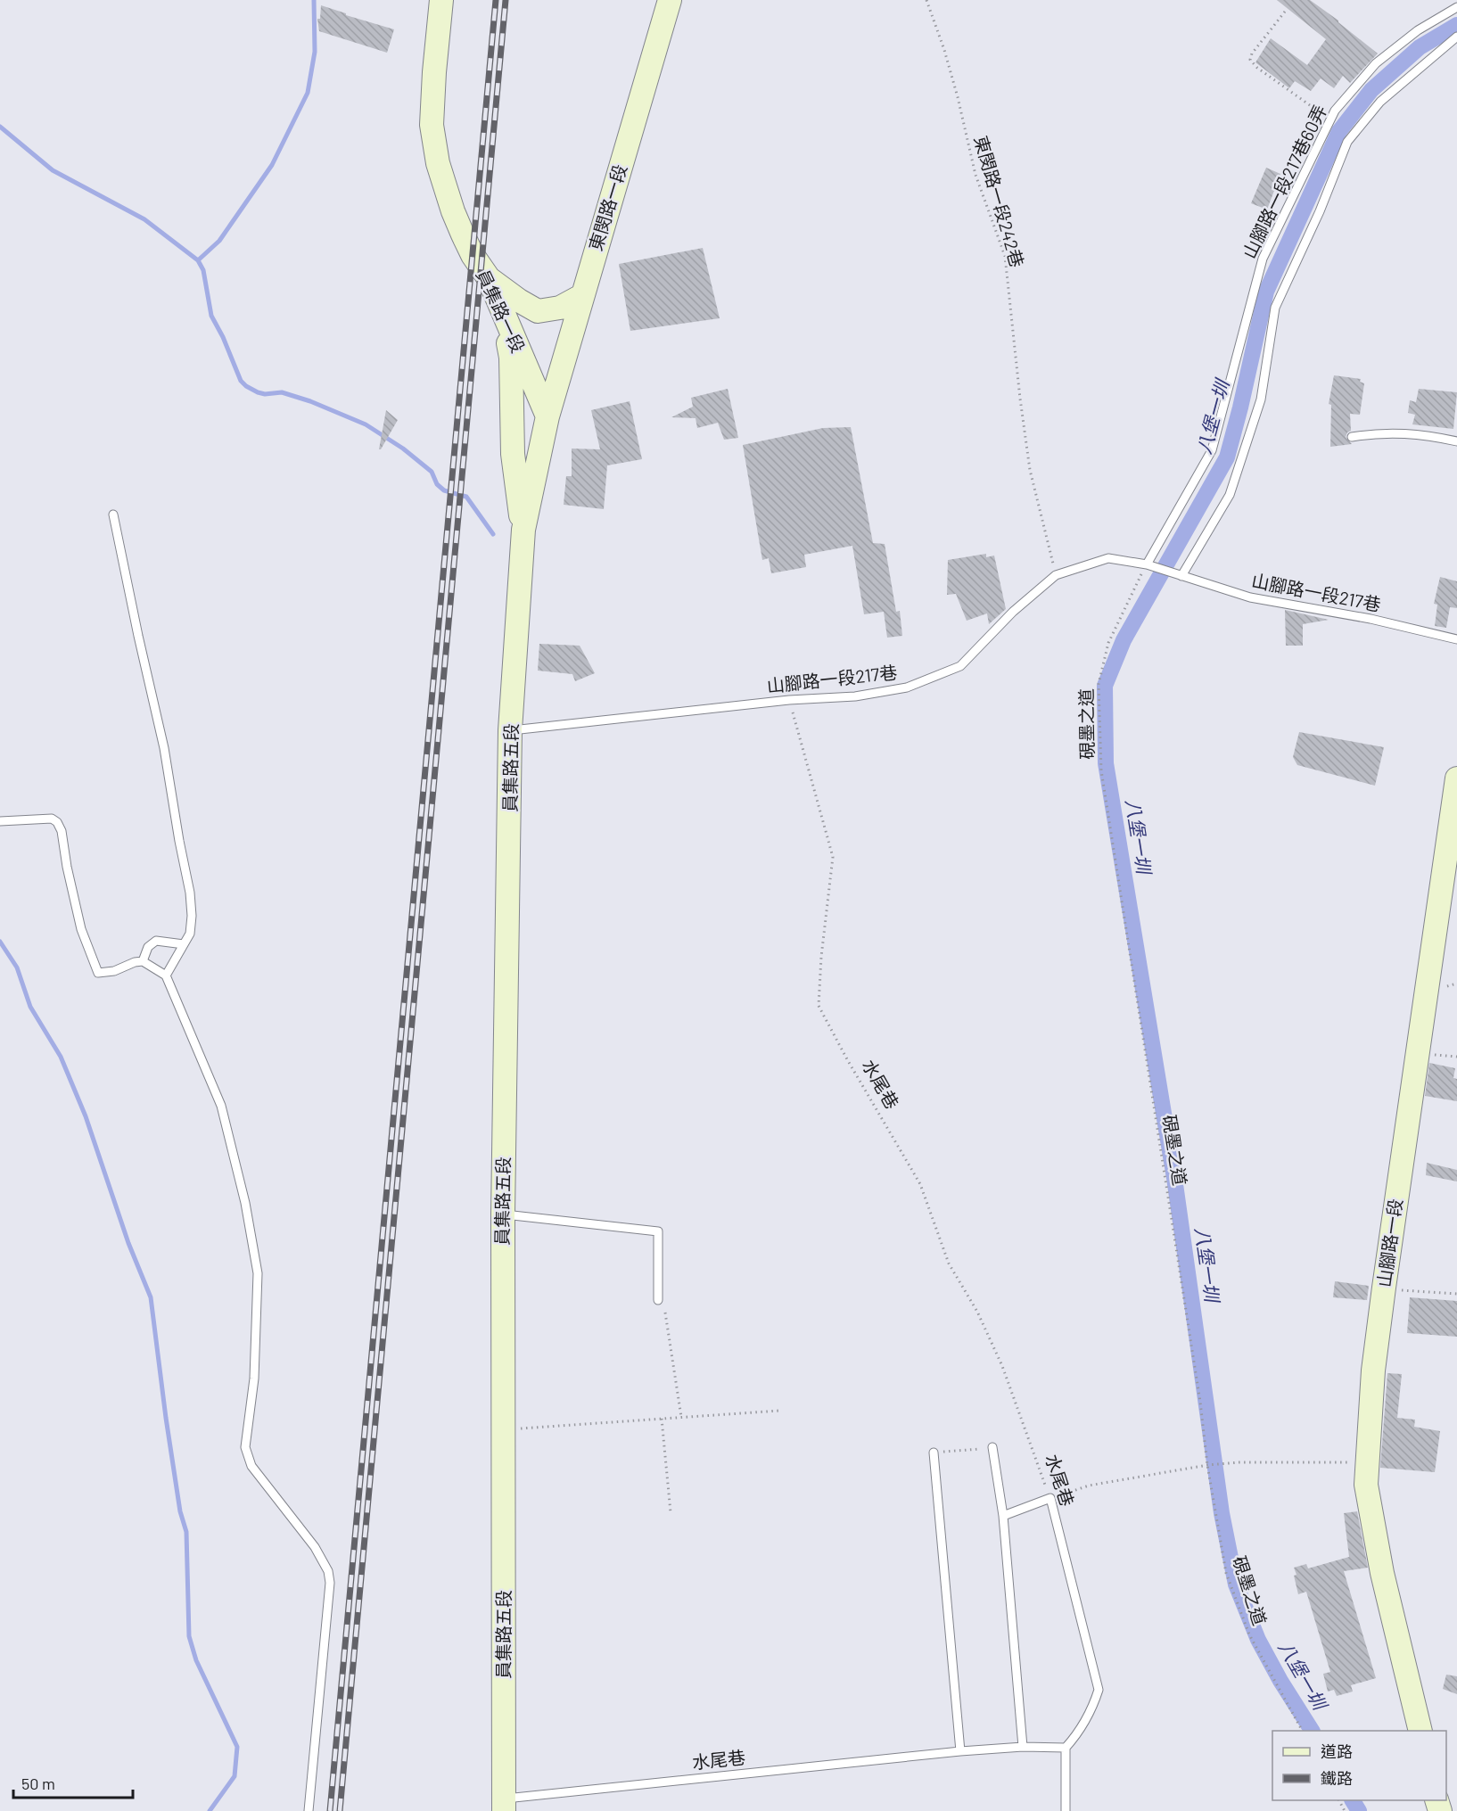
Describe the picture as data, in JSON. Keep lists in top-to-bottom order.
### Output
{
  "streets": {
    "main road": [
      "東閔路一段",
      "員集路一段",
      "員集路五段",
      "山腳路一段"
    ],
    "lane": ["山腳路一段217巷60弄", "山腳路一段217巷", "水尾巷"],
    "path": ["東閔路一段242巷", "硯墨之道"]
  },
  "crossings": [
    ["山腳路一段217巷60弄", "山腳路一段217巷"],
    ["山腳路一段217巷60弄", "硯墨之道"],
    ["東閔路一段242巷", "山腳路一段217巷"],
    ["東閔路一段", "員集路一段"],
    ["山腳路一段217巷", "硯墨之道"],
    ["山腳路一段217巷", "員集路五段"],
    ["山腳路一段217巷", "水尾巷"],
    ["員集路五段", "水尾巷"]
  ],
  "water": ["八堡一圳"],
  "legend": ["道路", "鐵路"],
  "scale_bar": "50 m"
}
